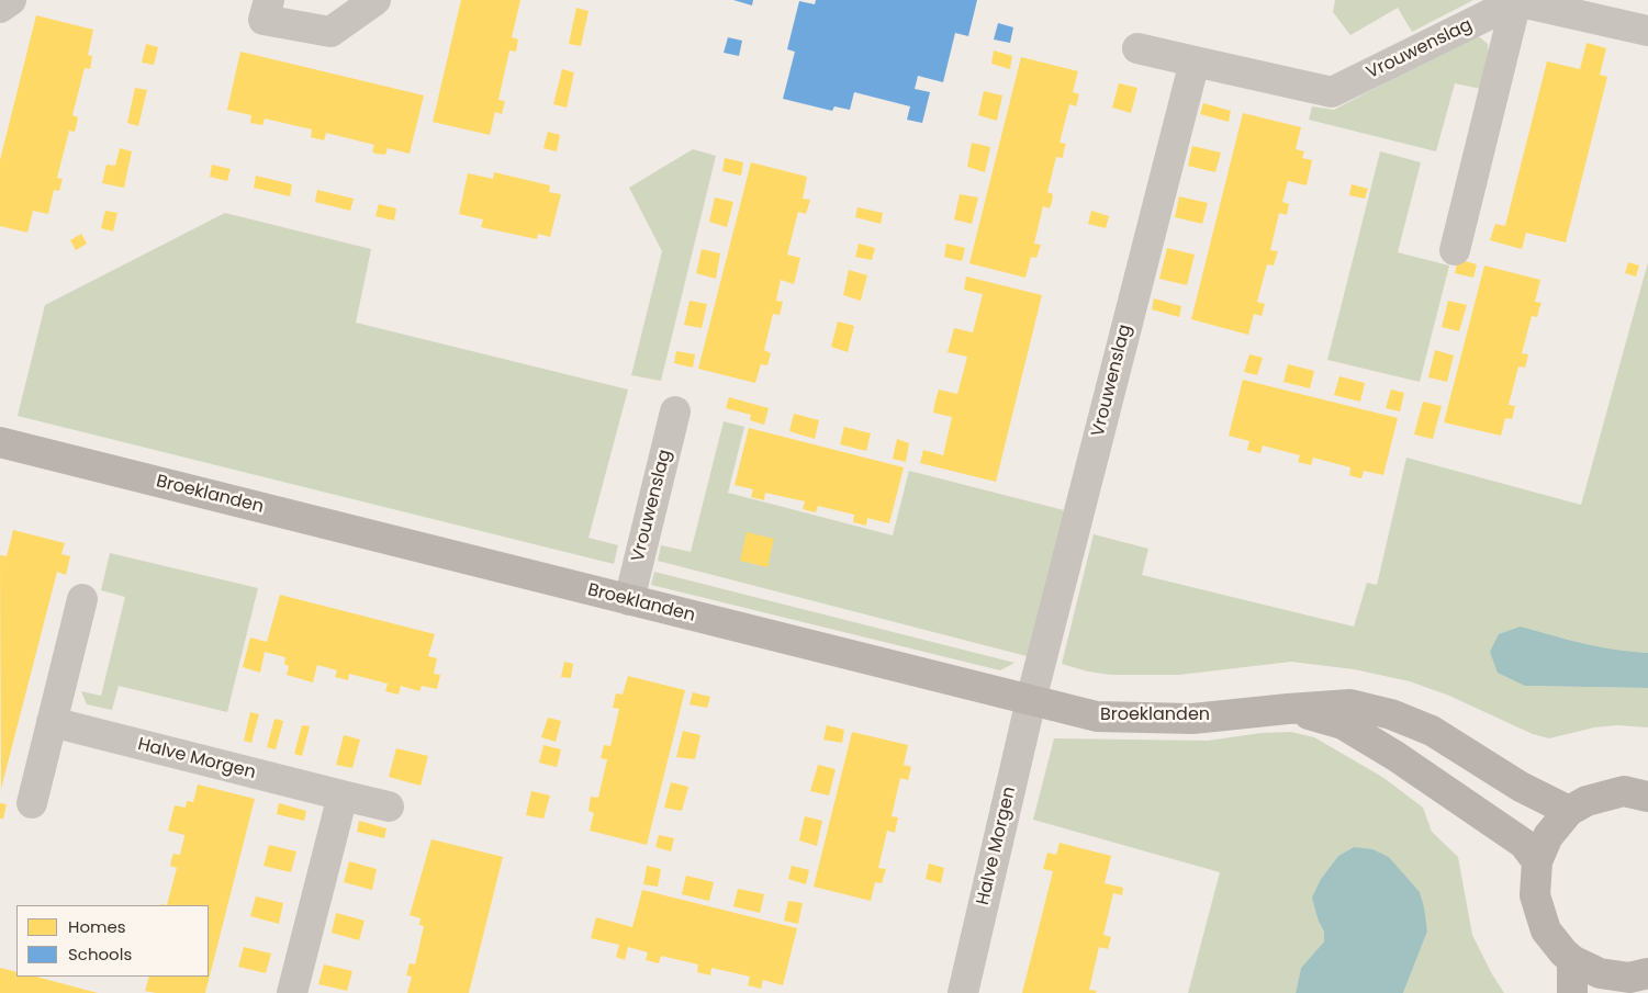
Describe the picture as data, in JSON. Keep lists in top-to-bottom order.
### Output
{
  "streets": {
    "street": ["Vrouwenslag", "Broeklanden", "Halve Morgen"]
  },
  "crossings": [
    ["Vrouwenslag", "Broeklanden"],
    ["Vrouwenslag", "Halve Morgen"],
    ["Broeklanden", "Halve Morgen"]
  ],
  "legend": ["Homes", "Schools"]
}
